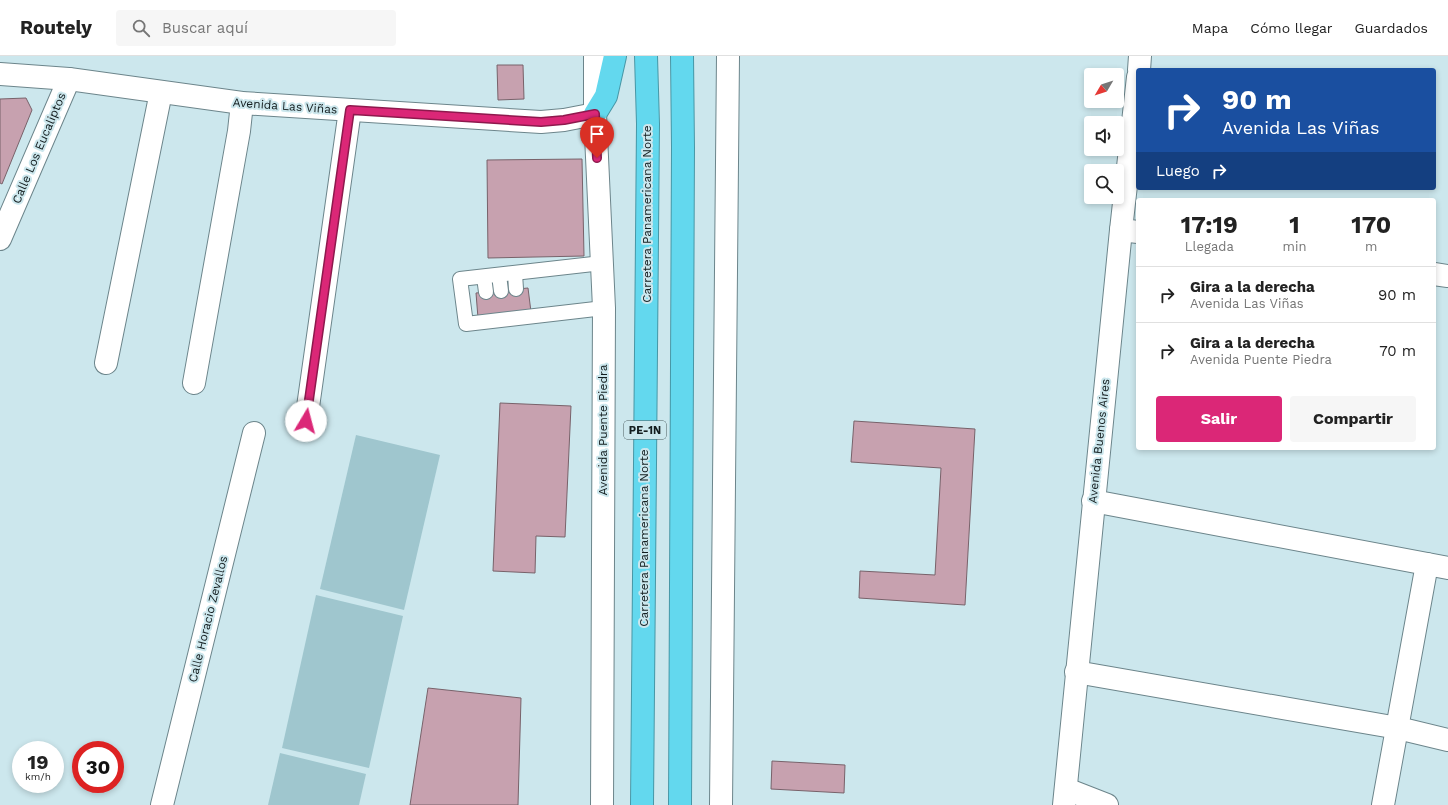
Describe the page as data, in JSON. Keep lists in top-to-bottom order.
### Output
{
  "streets": {
    "highway": ["Carretera Panamericana Norte", "PE-1N"],
    "street": [
      "Avenida Las Viñas",
      "Calle Los Eucaliptos",
      "Avenida Puente Piedra",
      "Avenida Buenos Aires",
      "Calle Horacio Zevallos"
    ]
  },
  "crossings": [
    ["Avenida Las Viñas", "Calle Los Eucaliptos"],
    ["Avenida Las Viñas", "Avenida Puente Piedra"]
  ],
  "north": "bottom left",
  "page": {
    "header": "Routely",
    "search": "Buscar aquí",
    "nav": ["Mapa", "Cómo llegar", "Guardados"],
    "turn": ["90 m", "Avenida Las Viñas"],
    "then": "Luego",
    "eta": [
      "17:19",
      "Llegada",
      "1",
      "min",
      "170",
      "m"
    ],
    "list": [
      {
        "name": "Gira a la derecha",
        "note": "Avenida Las Viñas",
        "value": "90 m"
      },
      {
        "name": "Gira a la derecha",
        "note": "Avenida Puente Piedra",
        "value": "70 m"
      }
    ],
    "buttons": ["Salir", "Compartir"],
    "speed": "19 km/h",
    "limit": "30"
  }
}
